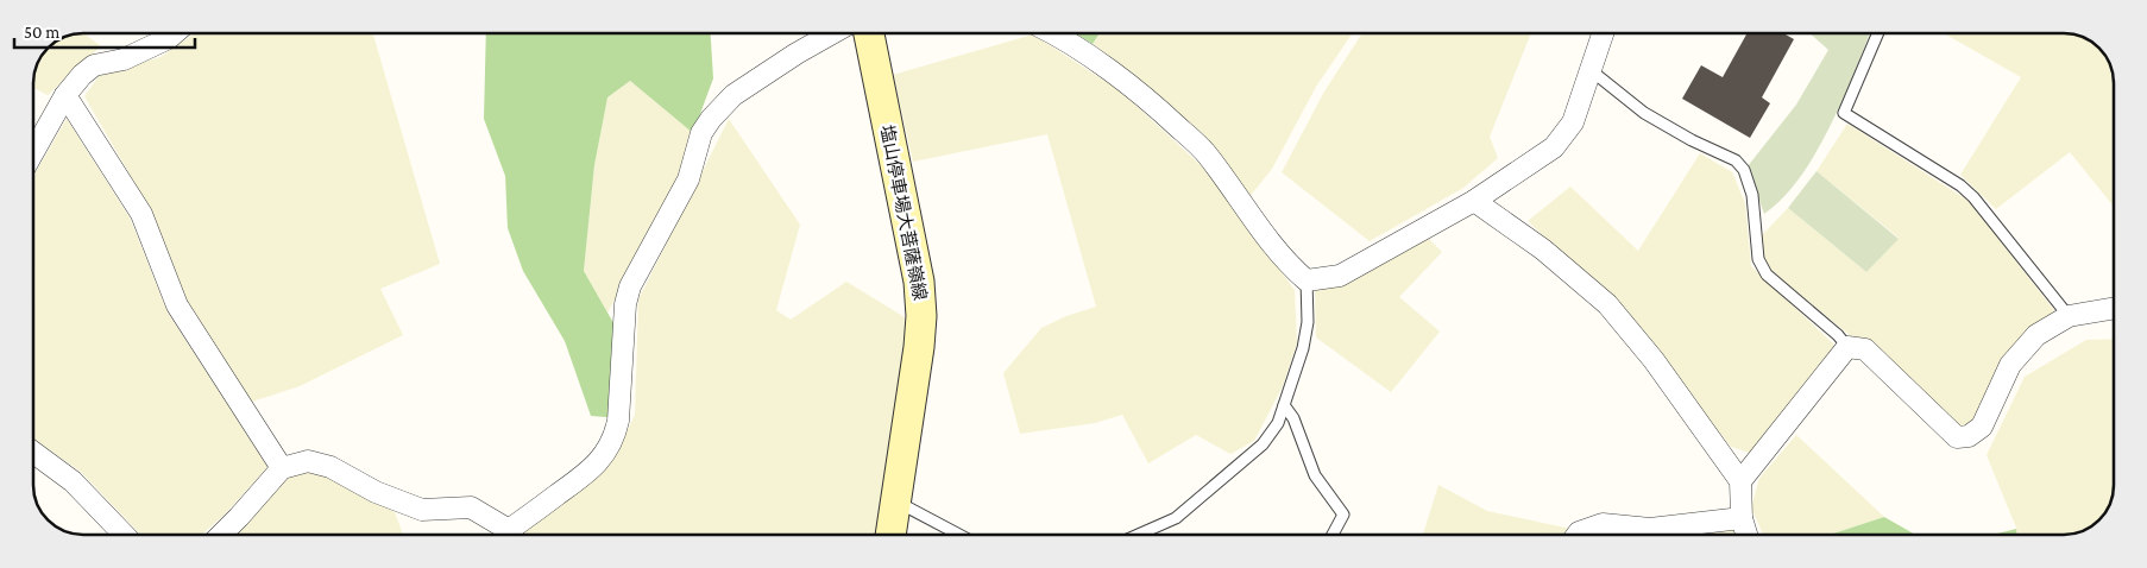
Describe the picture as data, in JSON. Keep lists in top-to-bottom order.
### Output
{
  "streets": {
    "main road": ["塩山停車場大菩薩嶺線"]
  },
  "scale_bar": "50 m"
}
